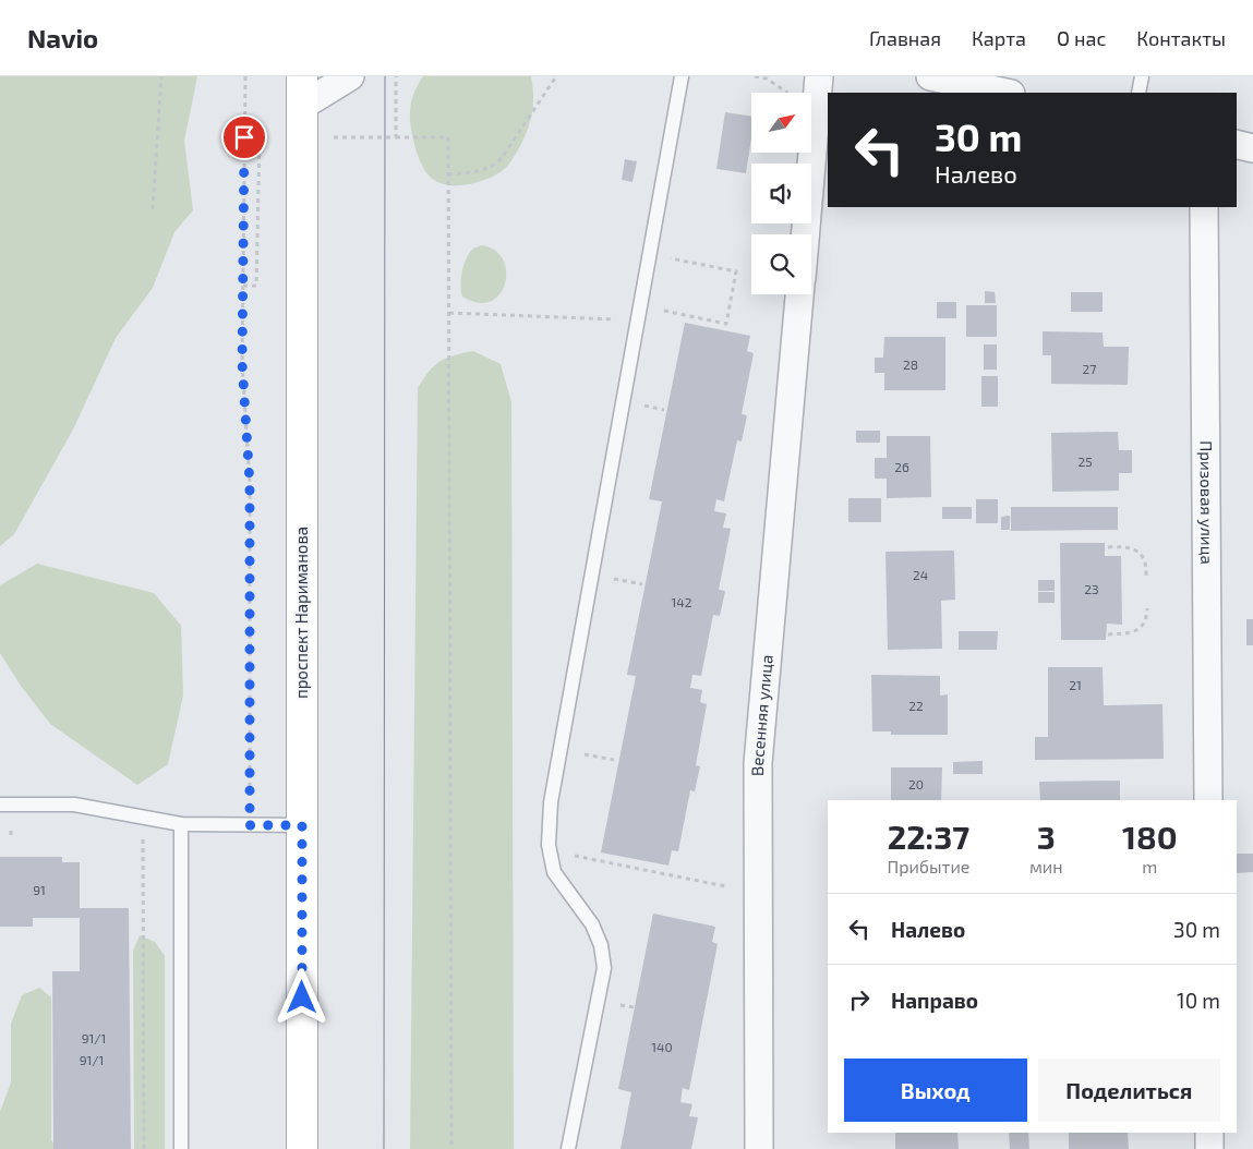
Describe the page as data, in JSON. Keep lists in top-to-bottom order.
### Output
{
  "streets": {
    "main road": ["проспект Нариманова"],
    "street": ["Призовая улица", "Весенняя улица"]
  },
  "house_numbers": [
    "28",
    "27",
    "25",
    "26",
    "24",
    "23",
    "142",
    "21",
    "22",
    "20",
    "91",
    "91/1",
    "140",
    "91/1"
  ],
  "north": "top right",
  "page": {
    "header": "Navio",
    "nav": [
      "Главная",
      "Карта",
      "О нас",
      "Контакты"
    ],
    "turn": ["30 m", "Налево"],
    "eta": [
      "22:37",
      "Прибытие",
      "3",
      "мин",
      "180",
      "m"
    ],
    "list": [
      {
        "name": "Налево",
        "value": "30 m"
      },
      {
        "name": "Направо",
        "value": "10 m"
      }
    ],
    "buttons": ["Выход", "Поделиться"]
  }
}
